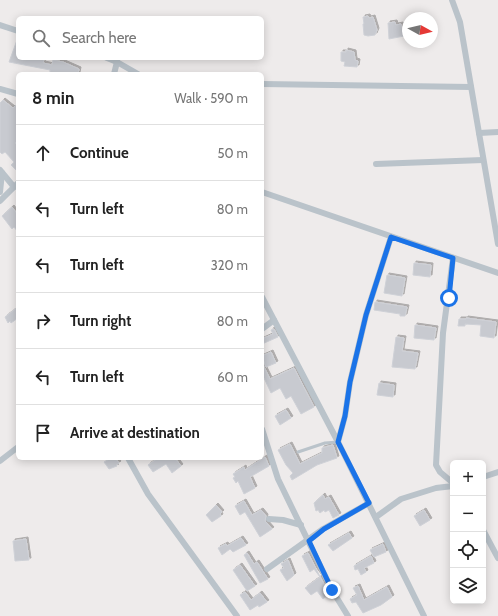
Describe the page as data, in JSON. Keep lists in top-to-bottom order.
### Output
{
  "north": "right",
  "page": {
    "search": "Search here",
    "heading": ["8 min", "Walk · 590 m"],
    "list": [
      ["Continue", "50 m"],
      ["Turn left", "80 m"],
      ["Turn left", "320 m"],
      ["Turn right", "80 m"],
      ["Turn left", "60 m"],
      "Arrive at destination"
    ],
    "map_buttons": ["+", "−"]
  }
}
